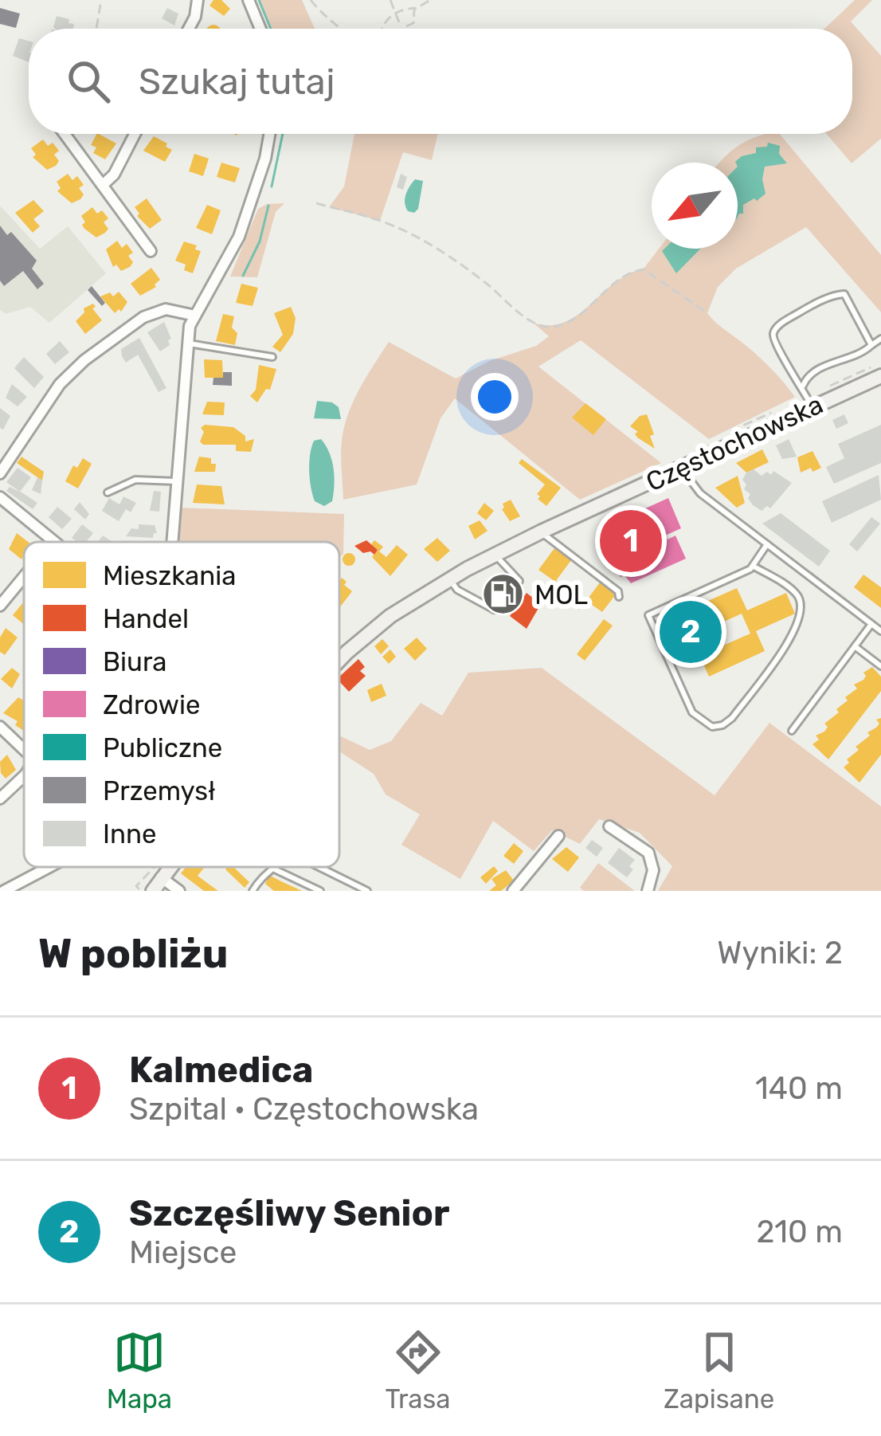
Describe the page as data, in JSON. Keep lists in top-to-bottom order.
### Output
{
  "streets": {
    "main road": ["Częstochowska"]
  },
  "places": {
    "fuel station": ["MOL"]
  },
  "legend": [
    "Mieszkania",
    "Handel",
    "Biura",
    "Zdrowie",
    "Publiczne",
    "Przemysł",
    "Inne"
  ],
  "north": "bottom left",
  "page": {
    "search": "Szukaj tutaj",
    "pins": ["1", "2"],
    "heading": ["W pobliżu", "Wyniki: 2"],
    "list": [
      {
        "mark": "1",
        "name": "Kalmedica",
        "note": "Szpital · Częstochowska",
        "value": "140 m"
      },
      {
        "mark": "2",
        "name": "Szczęśliwy Senior",
        "note": "Miejsce",
        "value": "210 m"
      }
    ],
    "nav": ["Mapa", "Trasa", "Zapisane"]
  }
}
